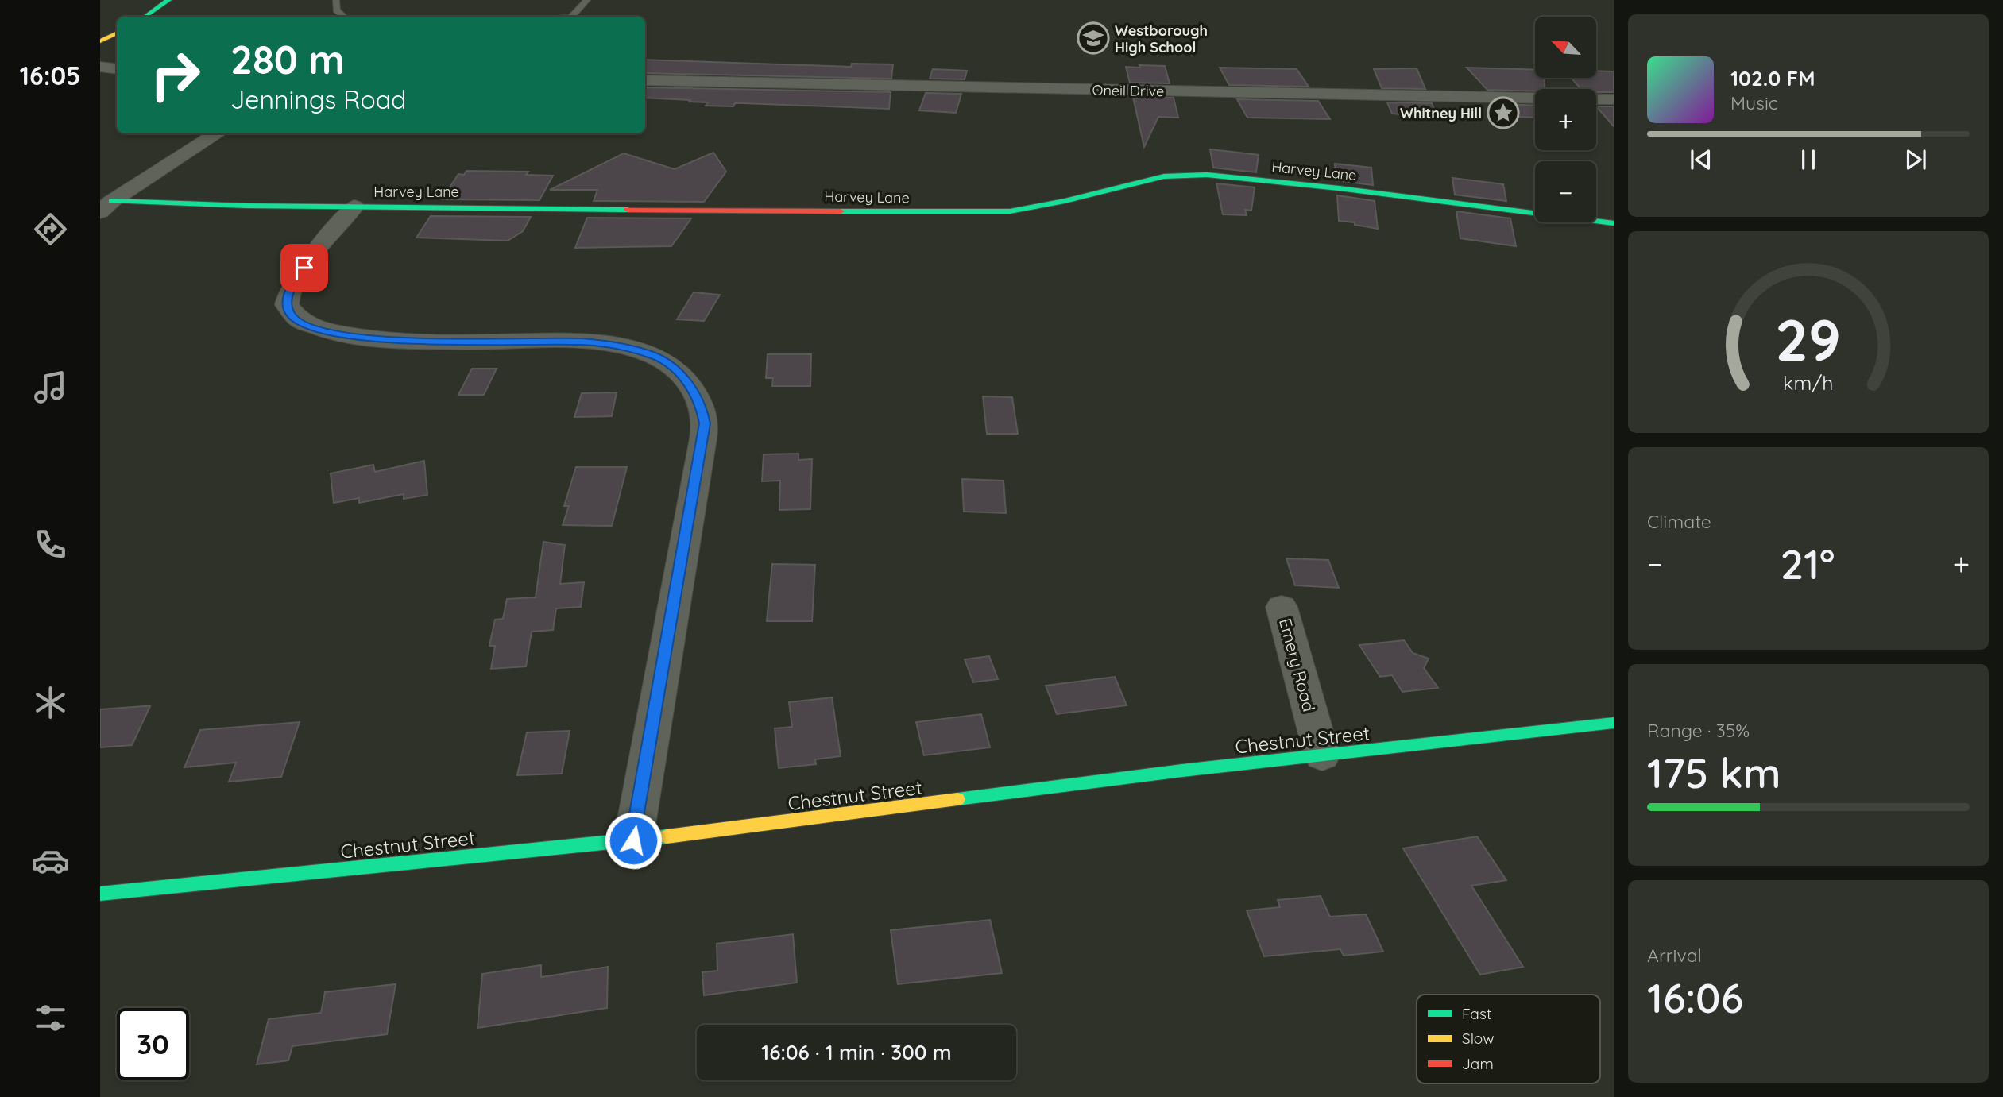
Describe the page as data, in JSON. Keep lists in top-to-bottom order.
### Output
{
  "streets": {
    "street": [
      "Oneil Drive",
      "Harvey Lane",
      "Emery Road",
      "Chestnut Street"
    ]
  },
  "crossings": [
    ["Emery Road", "Chestnut Street"]
  ],
  "places": {
    "school or university": ["Westborough High School"],
    "place": ["Whitney Hill"]
  },
  "legend": ["Fast", "Slow", "Jam"],
  "north": "top left",
  "page": {
    "tabs": "16:05",
    "map_buttons": ["+", "−"],
    "turn": ["280 m", "Jennings Road"],
    "song": ["102.0 FM", "Music"],
    "tile": [
      "Climate",
      ["Range · 35%", "175 km"],
      ["Arrival", "16:06"]
    ],
    "heat": ["−", "21°", "+"],
    "limit": "30",
    "trip": "16:06 · 1 min · 300 m",
    "gauge": ["29", "km/h"]
  }
}
